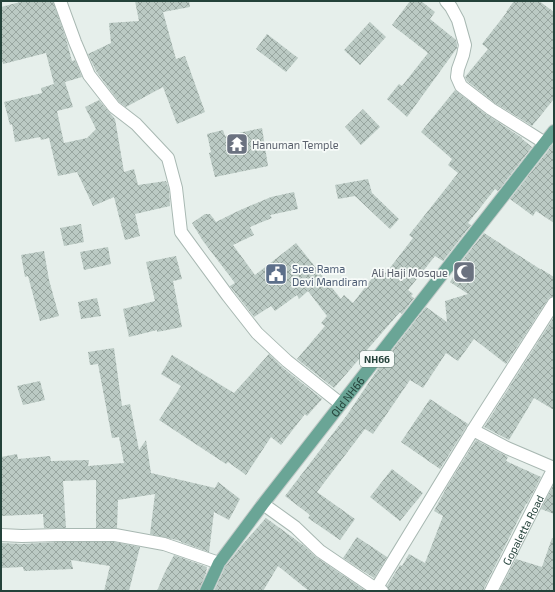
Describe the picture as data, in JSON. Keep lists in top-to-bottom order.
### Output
{
  "streets": {
    "main road": ["NH66", "Old NH66"],
    "street": ["Gopaletta Road"]
  },
  "places": {
    "temple": ["Hanuman Temple"],
    "mosque": ["Ali Haji Mosque"],
    "public building": ["Sree Rama Devi Mandiram"]
  }
}
